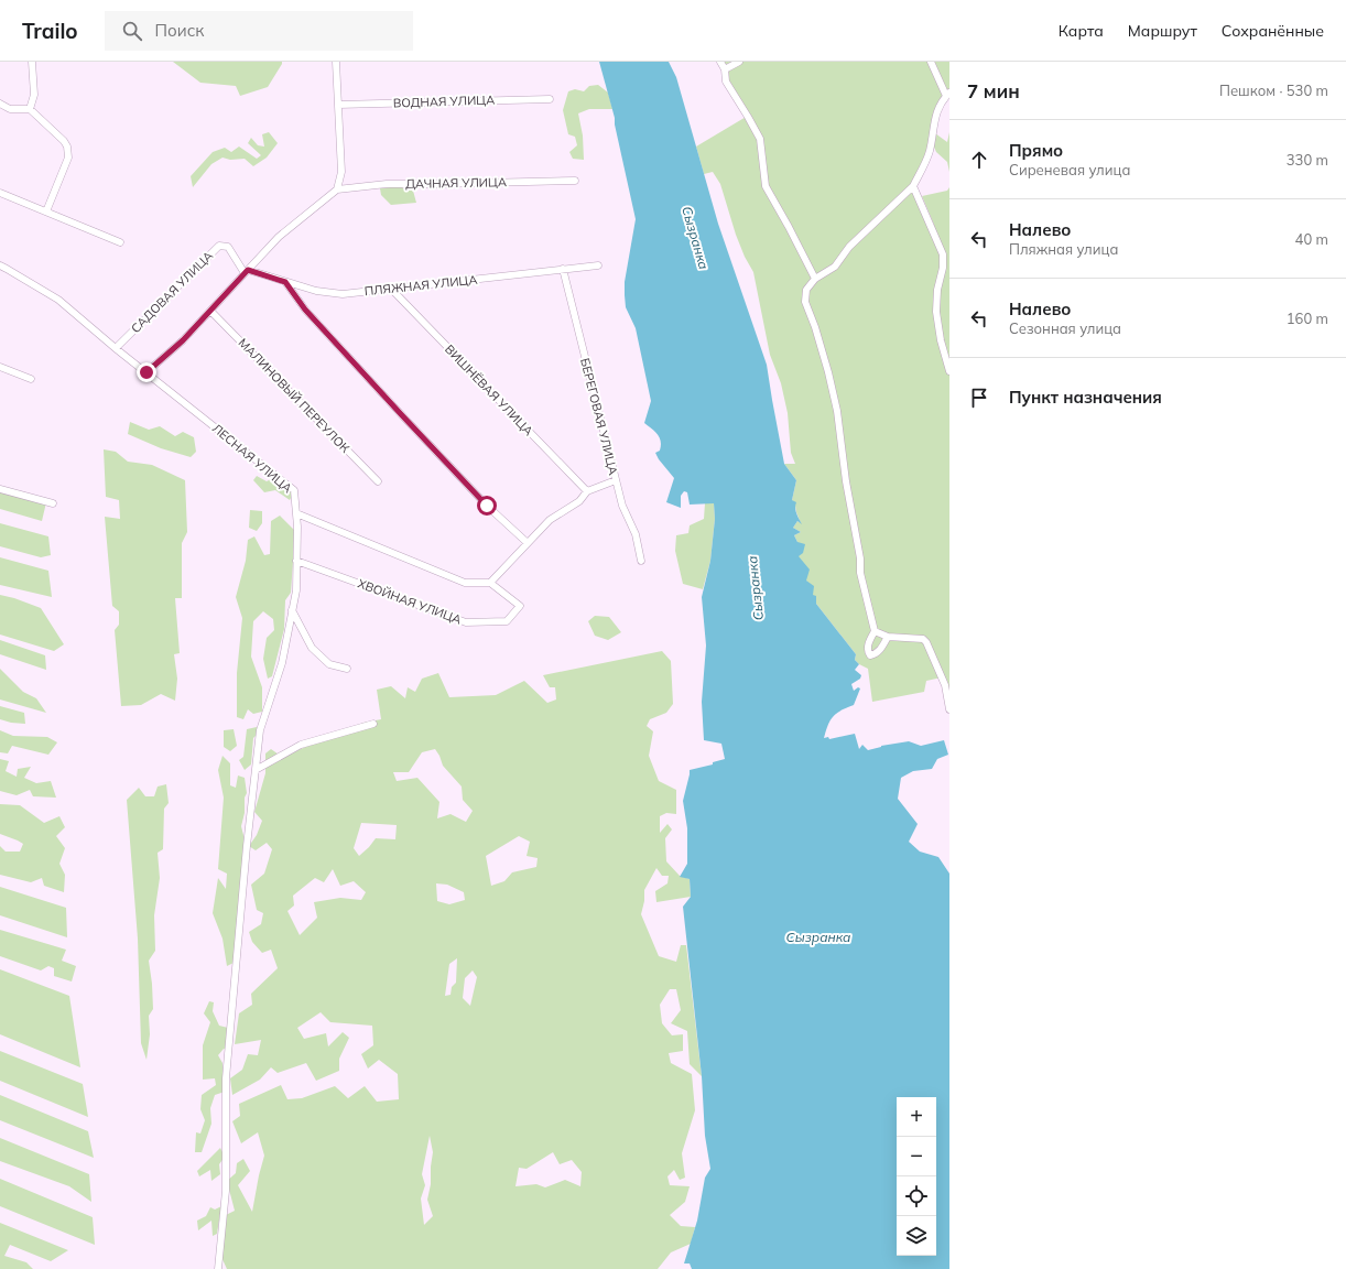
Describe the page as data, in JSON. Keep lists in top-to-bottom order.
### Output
{
  "streets": {
    "street": [
      "ВОДНАЯ УЛИЦА",
      "ДАЧНАЯ УЛИЦА",
      "ПЛЯЖНАЯ УЛИЦА",
      "САДОВАЯ УЛИЦА",
      "ВИШНЁВАЯ УЛИЦА",
      "МАЛИНОВЫЙ ПЕРЕУЛОК",
      "БЕРЕГОВАЯ УЛИЦА",
      "ЛЕСНАЯ УЛИЦА",
      "ХВОЙНАЯ УЛИЦА"
    ]
  },
  "crossings": [
    ["ПЛЯЖНАЯ УЛИЦА", "САДОВАЯ УЛИЦА"],
    ["ПЛЯЖНАЯ УЛИЦА", "ВИШНЁВАЯ УЛИЦА"],
    ["ПЛЯЖНАЯ УЛИЦА", "БЕРЕГОВАЯ УЛИЦА"],
    ["САДОВАЯ УЛИЦА", "ЛЕСНАЯ УЛИЦА"],
    ["ЛЕСНАЯ УЛИЦА", "ХВОЙНАЯ УЛИЦА"]
  ],
  "water": ["Сызранка"],
  "page": {
    "header": "Trailo",
    "search": "Поиск",
    "nav": ["Карта", "Маршрут", "Сохранённые"],
    "heading": ["7 мин", "Пешком · 530 m"],
    "list": [
      ["Прямо", "Сиреневая улица", "330 m"],
      ["Налево", "Пляжная улица", "40 m"],
      ["Налево", "Сезонная улица", "160 m"],
      "Пункт назначения"
    ],
    "map_buttons": ["+", "−"]
  }
}
